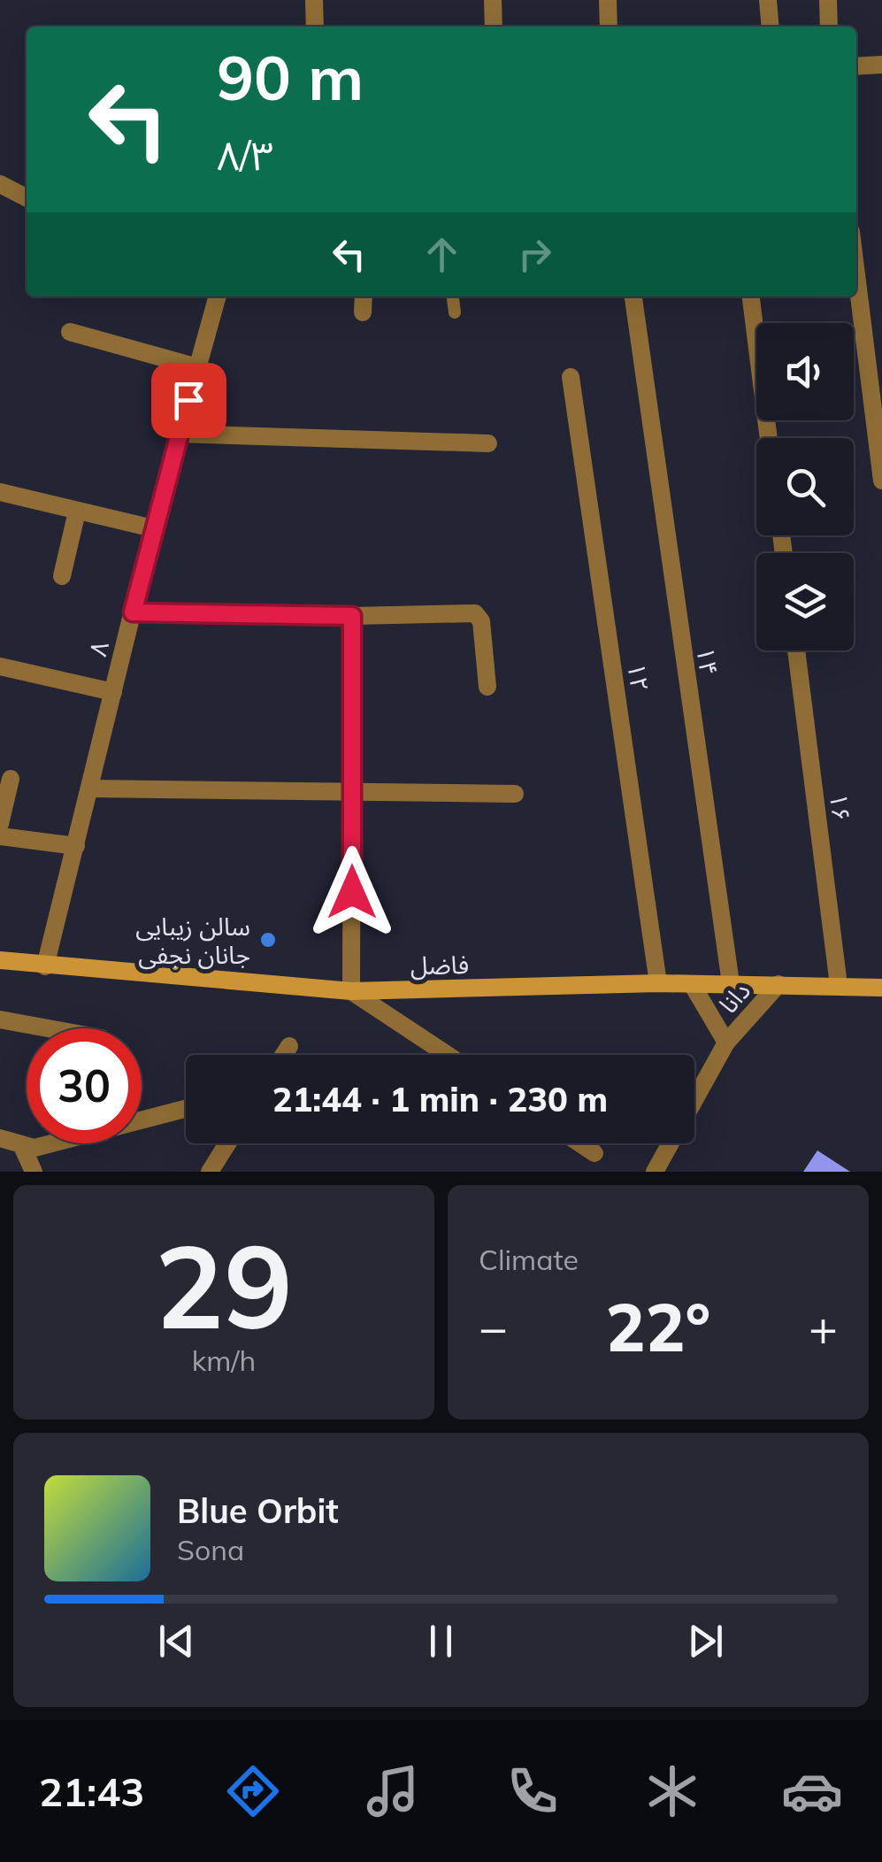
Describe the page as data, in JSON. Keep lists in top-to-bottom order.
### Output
{
  "streets": {
    "main road": ["فاضل"],
    "street": [
      "۸",
      "۱۴",
      "۱۲",
      "۱۶",
      "دانا"
    ]
  },
  "crossings": [
    ["۸", "فاضل"],
    ["۱۴", "فاضل"],
    ["۱۲", "فاضل"],
    ["۱۶", "فاضل"],
    ["فاضل", "دانا"]
  ],
  "places": ["سالن زیبایی جانان نجفی"],
  "page": {
    "turn": ["90 m", "۸/۳"],
    "limit": "30",
    "trip": "21:44 · 1 min · 230 m",
    "tile": [
      ["29", "km/h"],
      "Climate"
    ],
    "heat": ["−", "22°", "+"],
    "song": ["Blue Orbit", "Sona"],
    "tabs": "21:43"
  }
}
